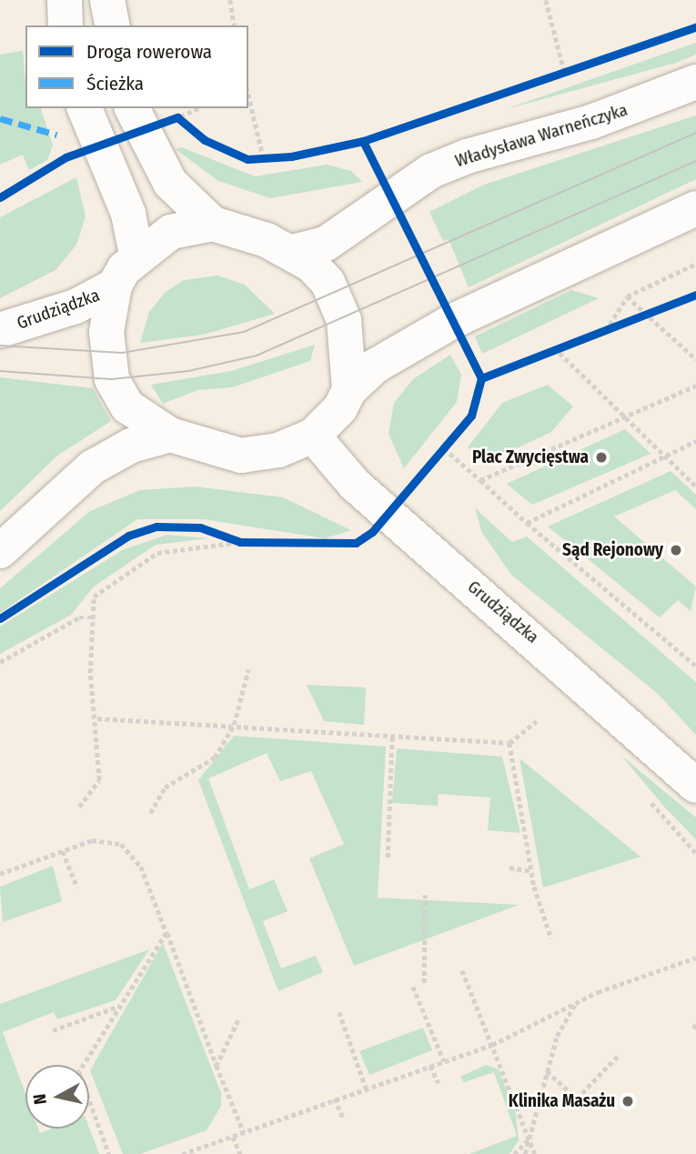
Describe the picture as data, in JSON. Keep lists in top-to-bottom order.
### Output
{
  "streets": {
    "main road": ["Władysława Warneńczyka", "Grudziądzka"]
  },
  "places": ["Plac Zwycięstwa", "Sąd Rejonowy", "Klinika Masażu"],
  "legend": ["Droga rowerowa", "Ścieżka"],
  "north": "left"
}
